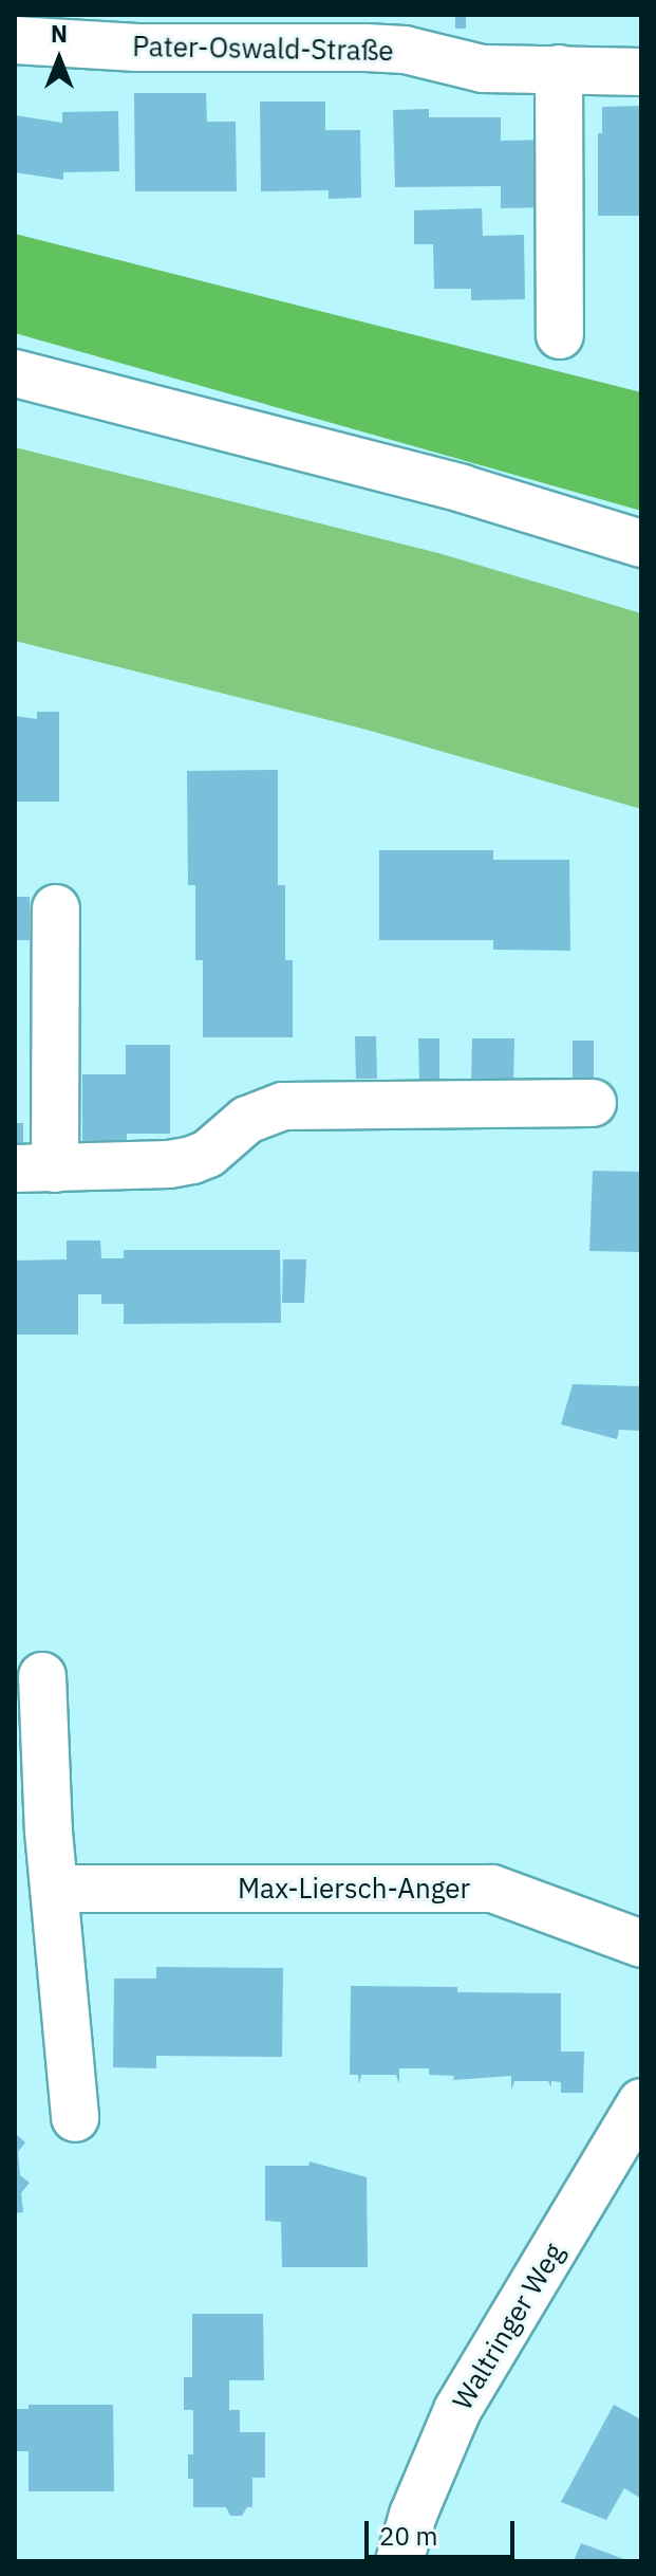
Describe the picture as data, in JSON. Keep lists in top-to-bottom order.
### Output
{
  "streets": {
    "street": ["Pater-Oswald-Straße", "Max-Liersch-Anger", "Waltringer Weg"]
  },
  "scale_bar": "20 m",
  "north": "top"
}
